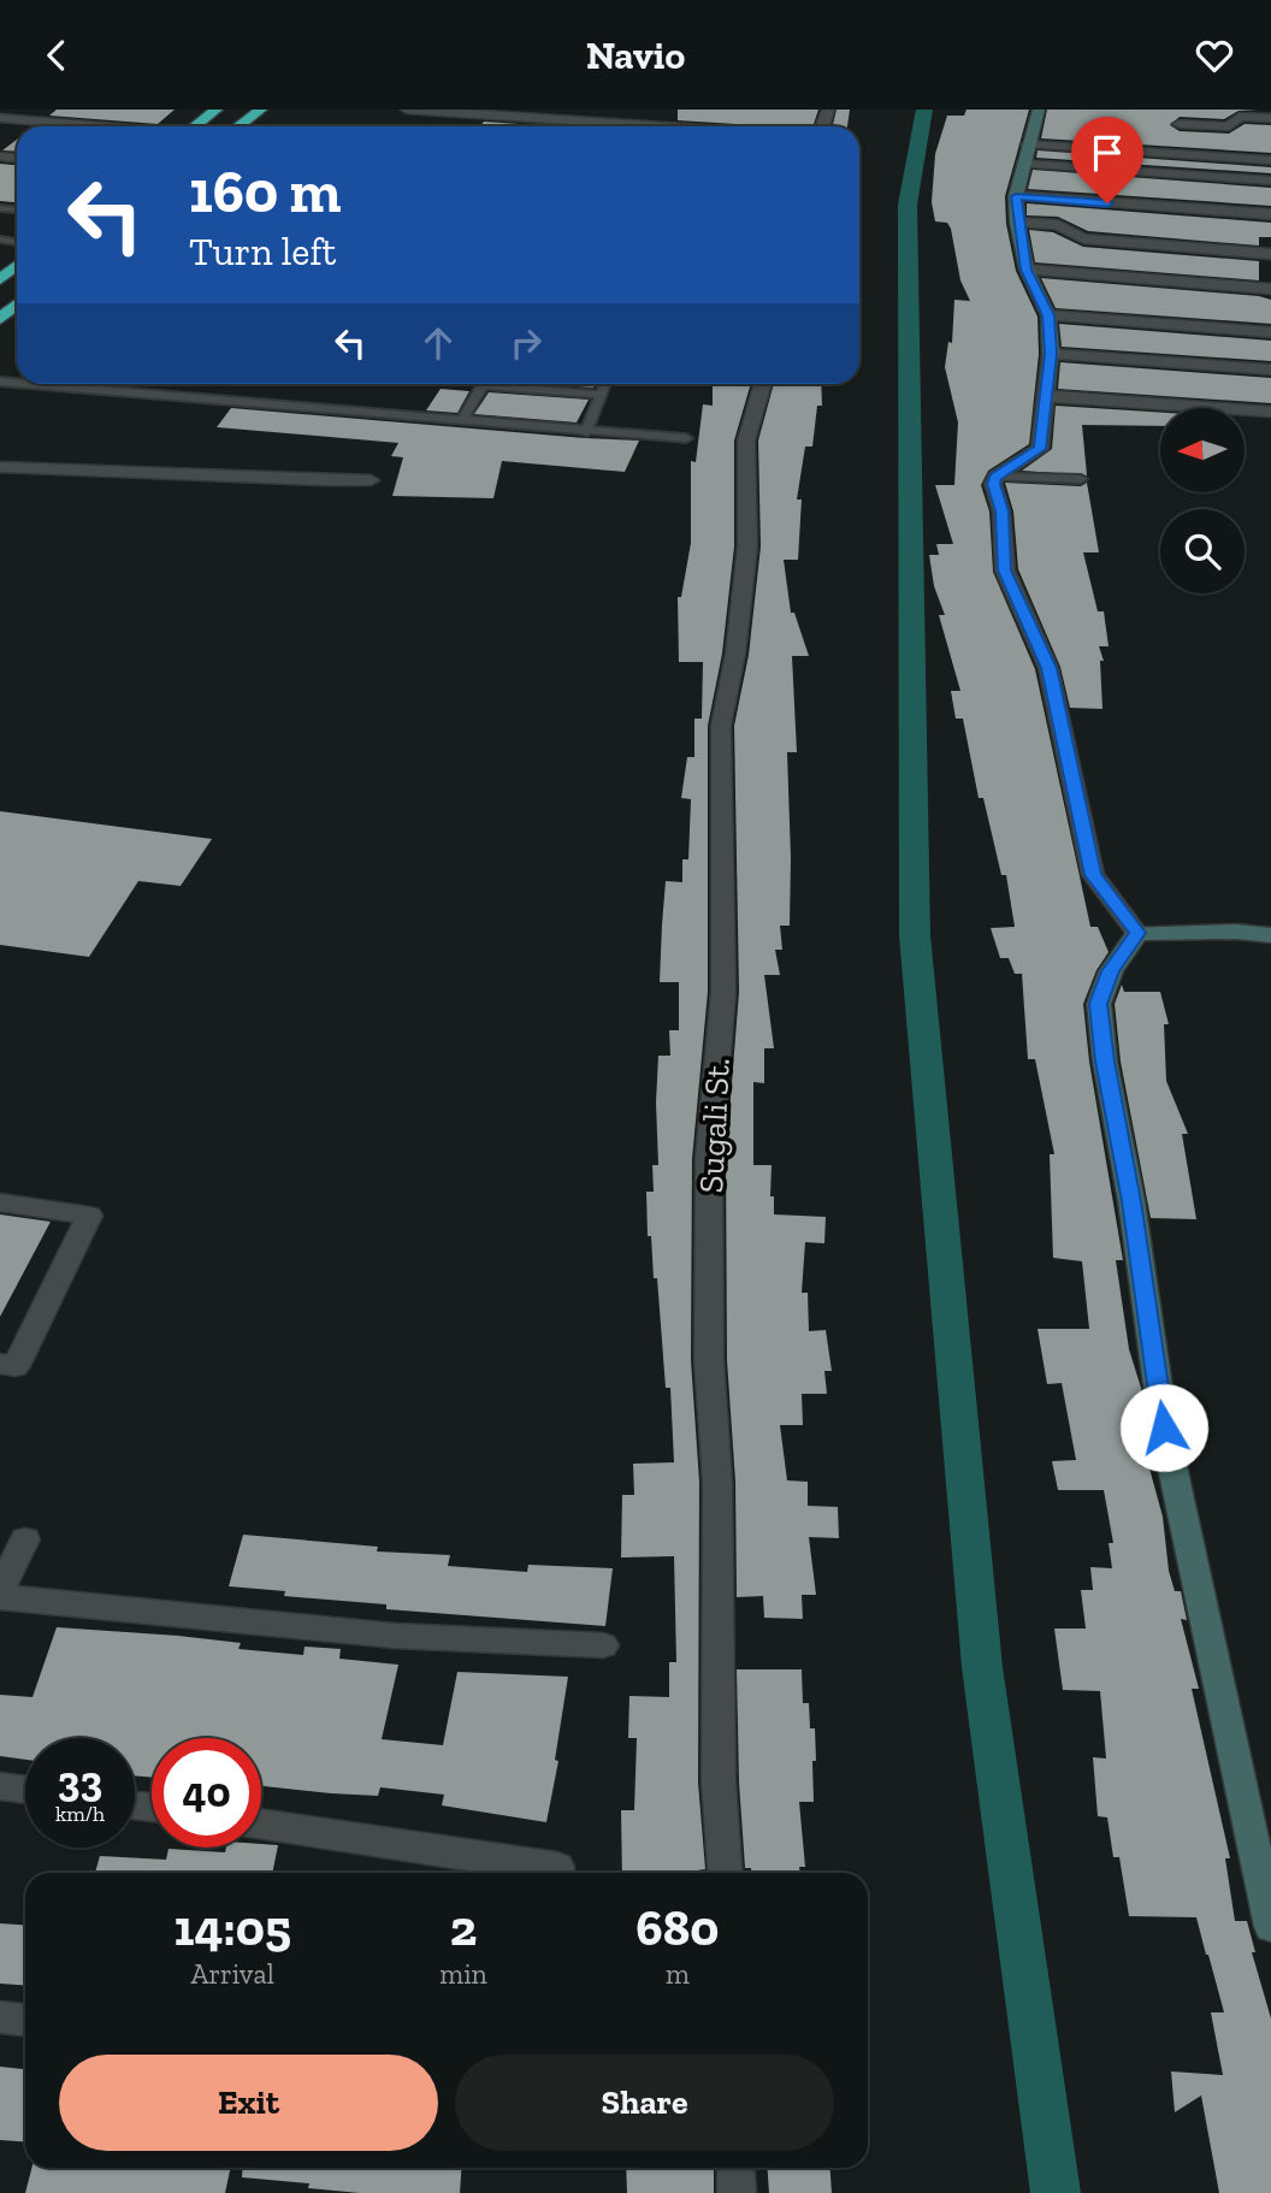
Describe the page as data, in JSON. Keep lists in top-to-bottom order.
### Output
{
  "streets": {
    "street": ["Sugali St."]
  },
  "north": "left",
  "page": {
    "header": "Navio",
    "turn": ["160 m", "Turn left"],
    "speed": "33 km/h",
    "limit": "40",
    "eta": [
      "14:05",
      "Arrival",
      "2",
      "min",
      "680",
      "m"
    ],
    "buttons": ["Exit", "Share"]
  }
}
